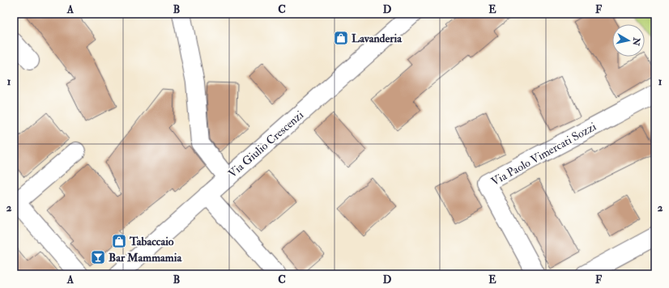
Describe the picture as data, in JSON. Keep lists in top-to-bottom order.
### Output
{
  "streets": {
    "street": ["Via Giulio Crescenzi", "Via Paolo Vimercati Sozzi"]
  },
  "places": {
    "shop": ["Lavanderia", "Tabaccaio"],
    "bar": ["Bar Mammamia"]
  },
  "north": "right",
  "grid": {
    "columns": [
      "A",
      "B",
      "C",
      "D",
      "E",
      "F"
    ],
    "rows": ["1", "2"]
  }
}
